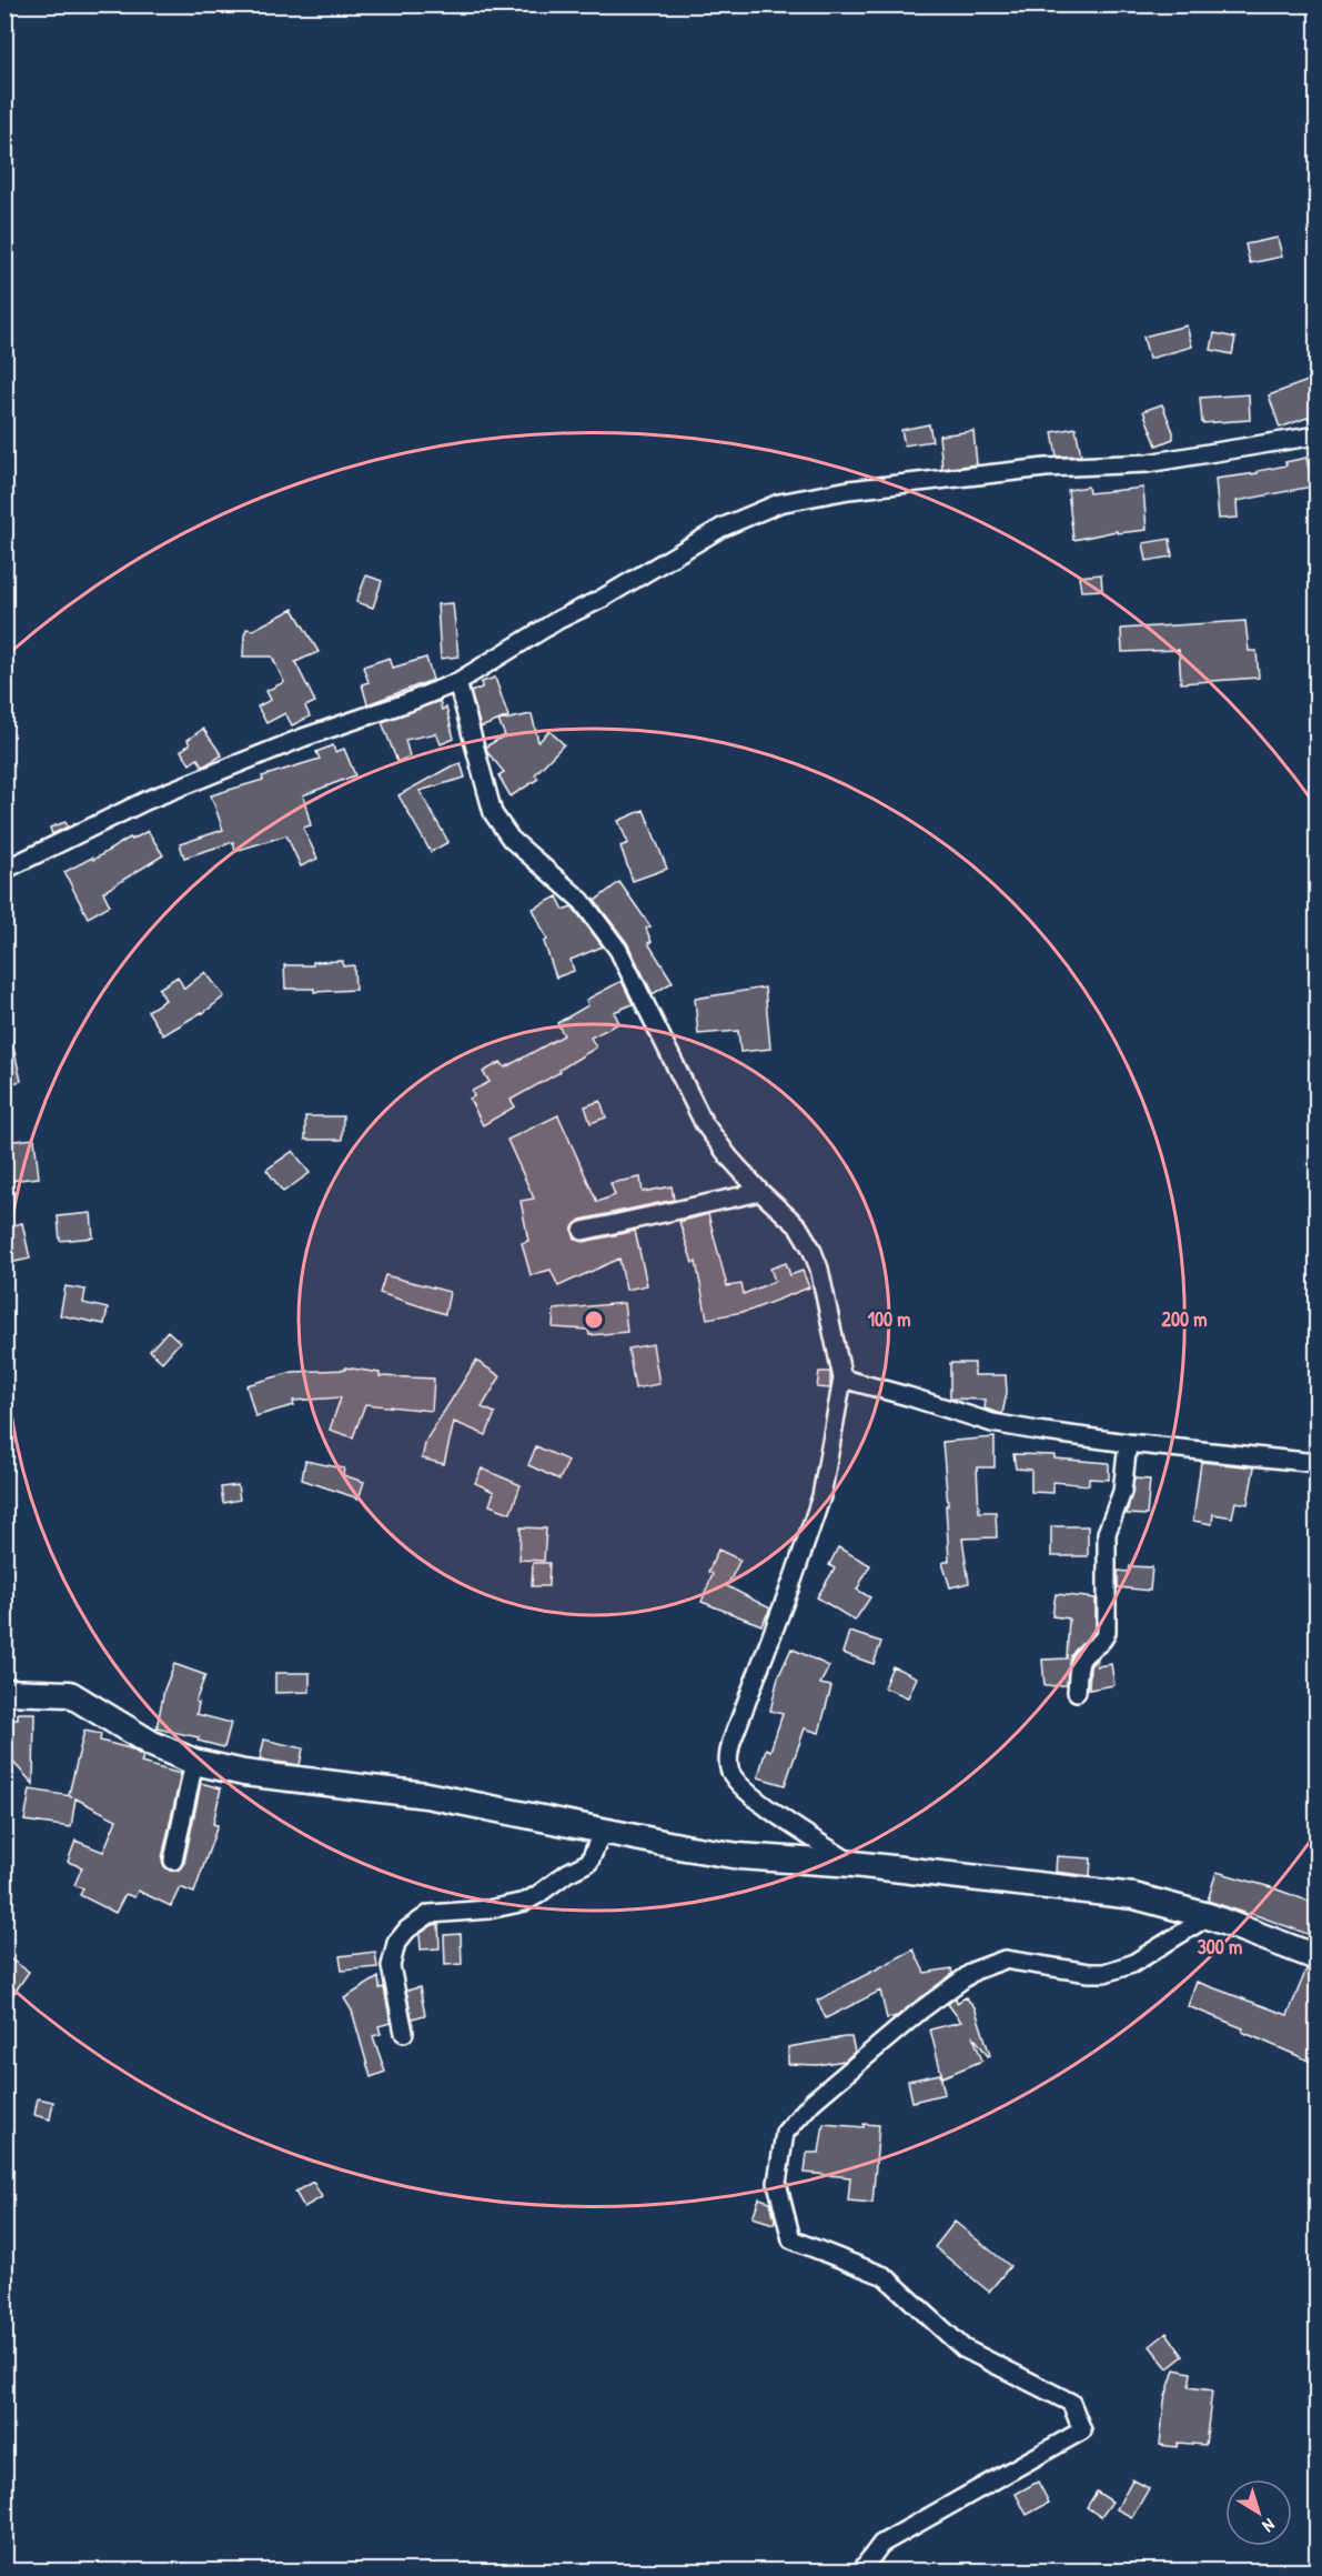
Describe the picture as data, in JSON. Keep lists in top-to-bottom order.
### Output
{
  "north": "bottom right",
  "rings": ["100 m", "200 m", "300 m"]
}
